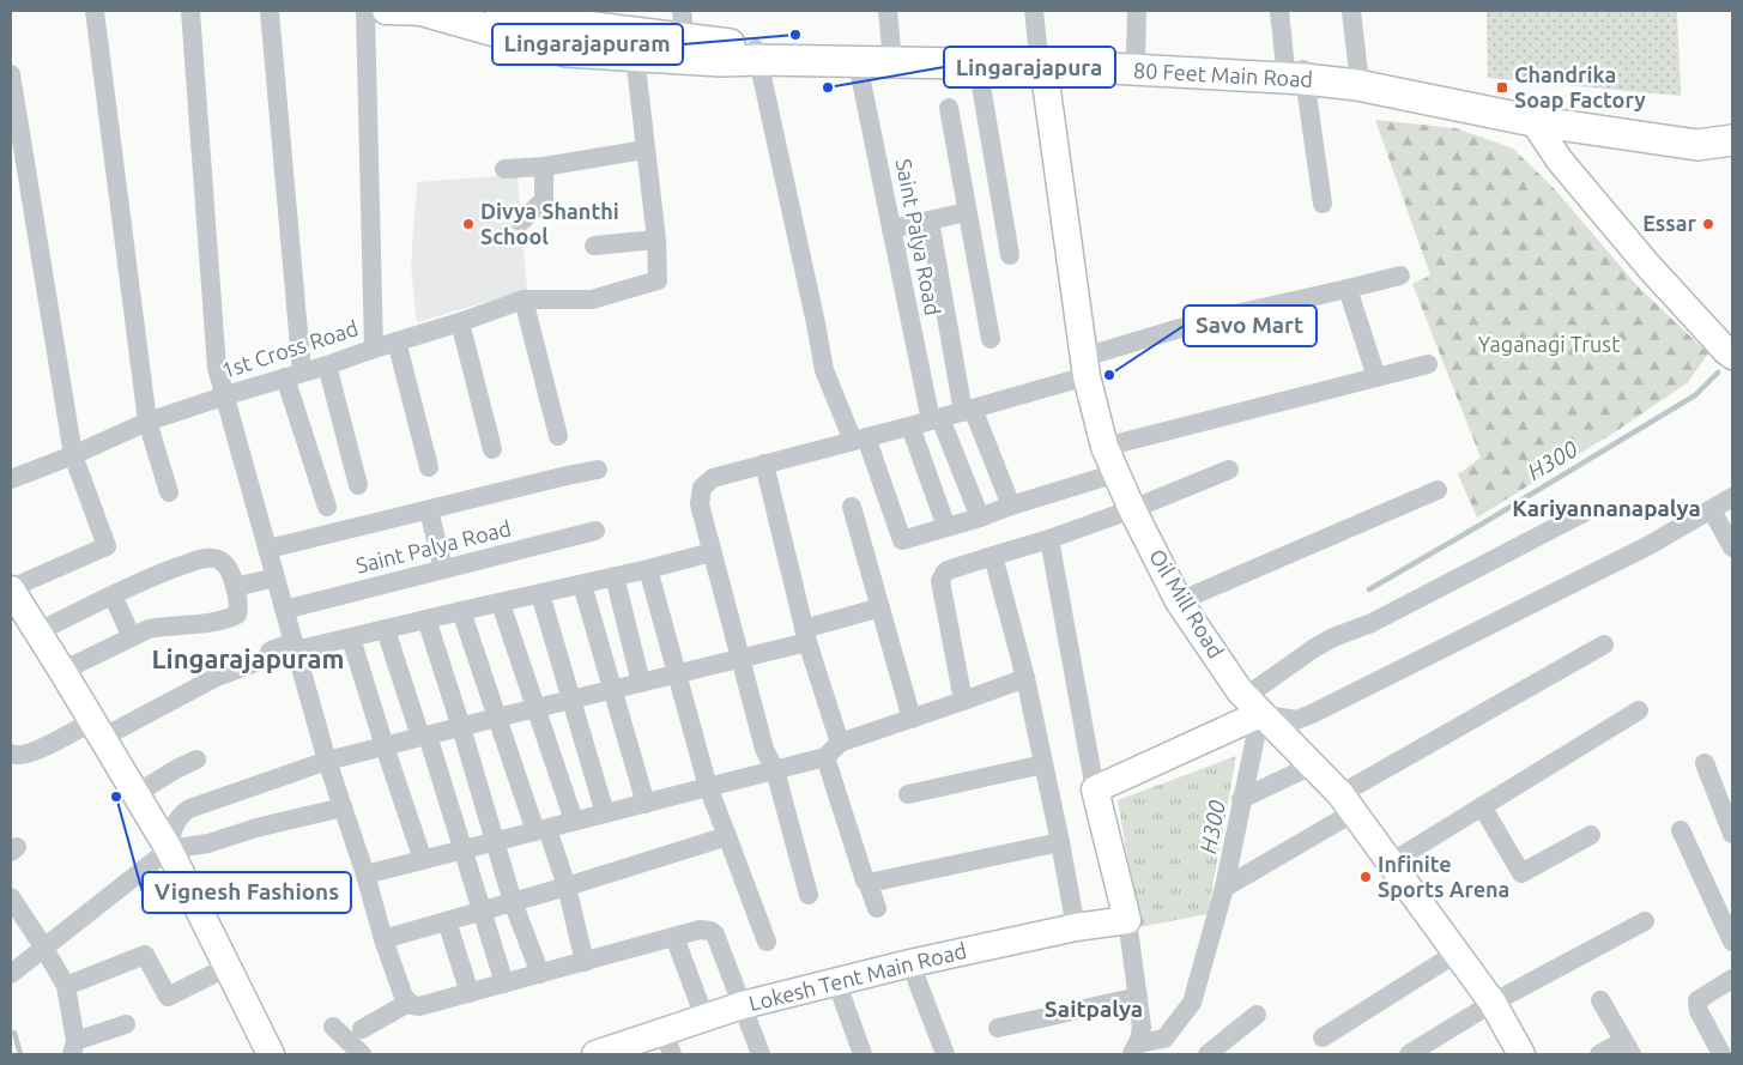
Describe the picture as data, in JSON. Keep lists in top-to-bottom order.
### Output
{
  "streets": {
    "main road": ["80 Feet Main Road"],
    "street": [
      "Saint Palya Road",
      "1st Cross Road",
      "Oil Mill Road",
      "Lokesh Tent Main Road"
    ]
  },
  "crossings": [
    ["80 Feet Main Road", "Saint Palya Road"],
    ["80 Feet Main Road", "Oil Mill Road"]
  ],
  "districts": ["Kariyannanapalya", "Lingarajapuram", "Saitpalya"],
  "water": ["H300"],
  "parks": ["Yaganagi Trust"],
  "places": {
    "other": [
      "Lingarajapuram",
      "Lingarajapura",
      "Divya Shanthi School",
      "Essar",
      "Savo Mart",
      "Vignesh Fashions",
      "Infinite Sports Arena"
    ],
    "transit": ["Chandrika Soap Factory"]
  }
}
